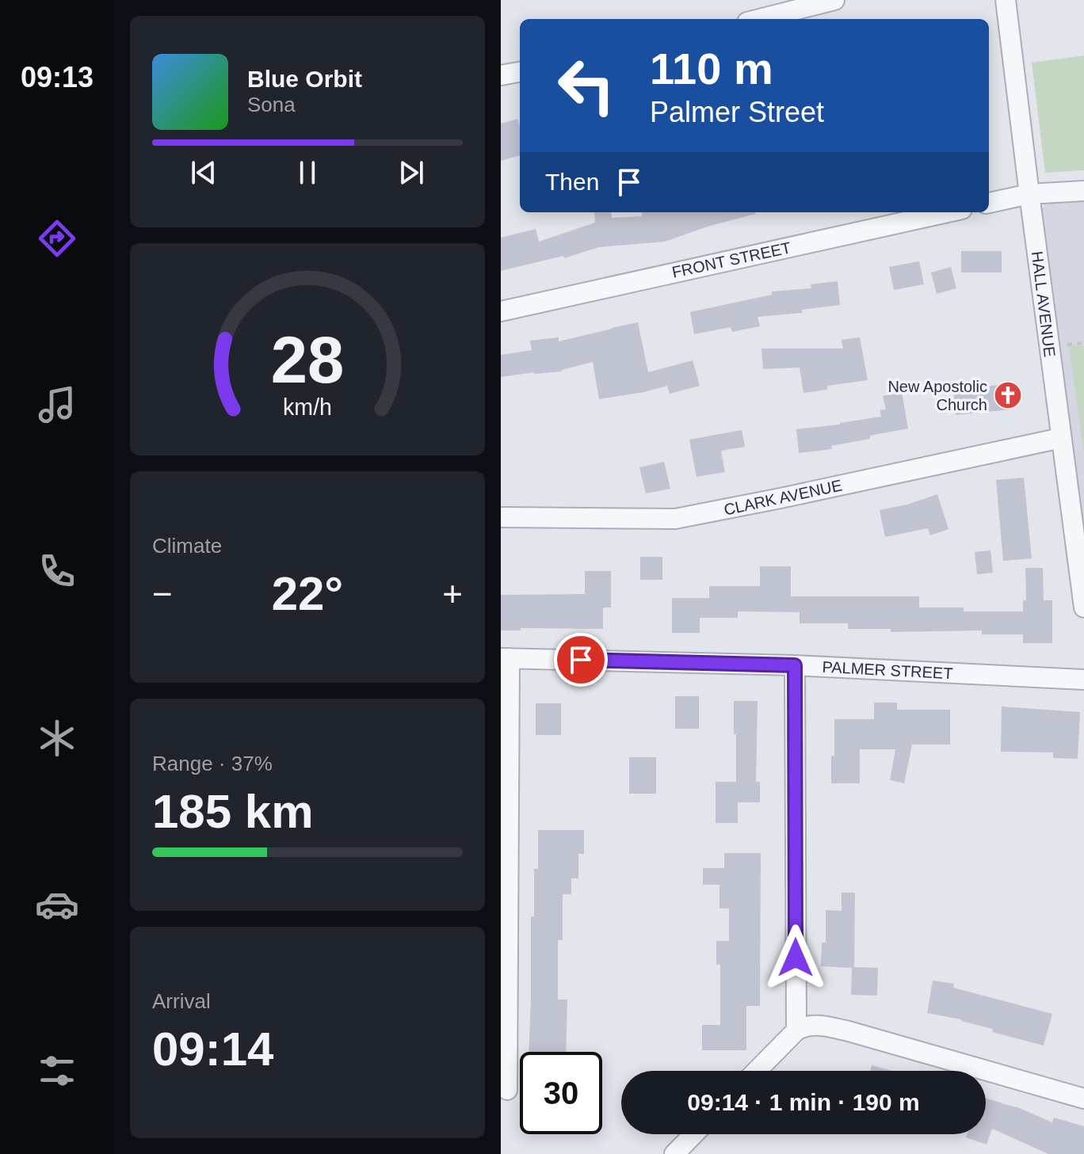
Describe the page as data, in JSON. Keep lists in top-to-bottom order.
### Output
{
  "streets": {
    "street": [
      "FRONT STREET",
      "HALL AVENUE",
      "CLARK AVENUE",
      "PALMER STREET"
    ]
  },
  "crossings": [
    ["HALL AVENUE", "CLARK AVENUE"]
  ],
  "places": {
    "church": ["New Apostolic Church"]
  },
  "page": {
    "tabs": "09:13",
    "turn": ["110 m", "Palmer Street"],
    "song": ["Blue Orbit", "Sona"],
    "then": "Then",
    "tile": [
      "Climate",
      ["Range · 37%", "185 km"],
      ["Arrival", "09:14"]
    ],
    "heat": ["−", "22°", "+"],
    "limit": "30",
    "trip": "09:14 · 1 min · 190 m",
    "gauge": ["28", "km/h"]
  }
}
